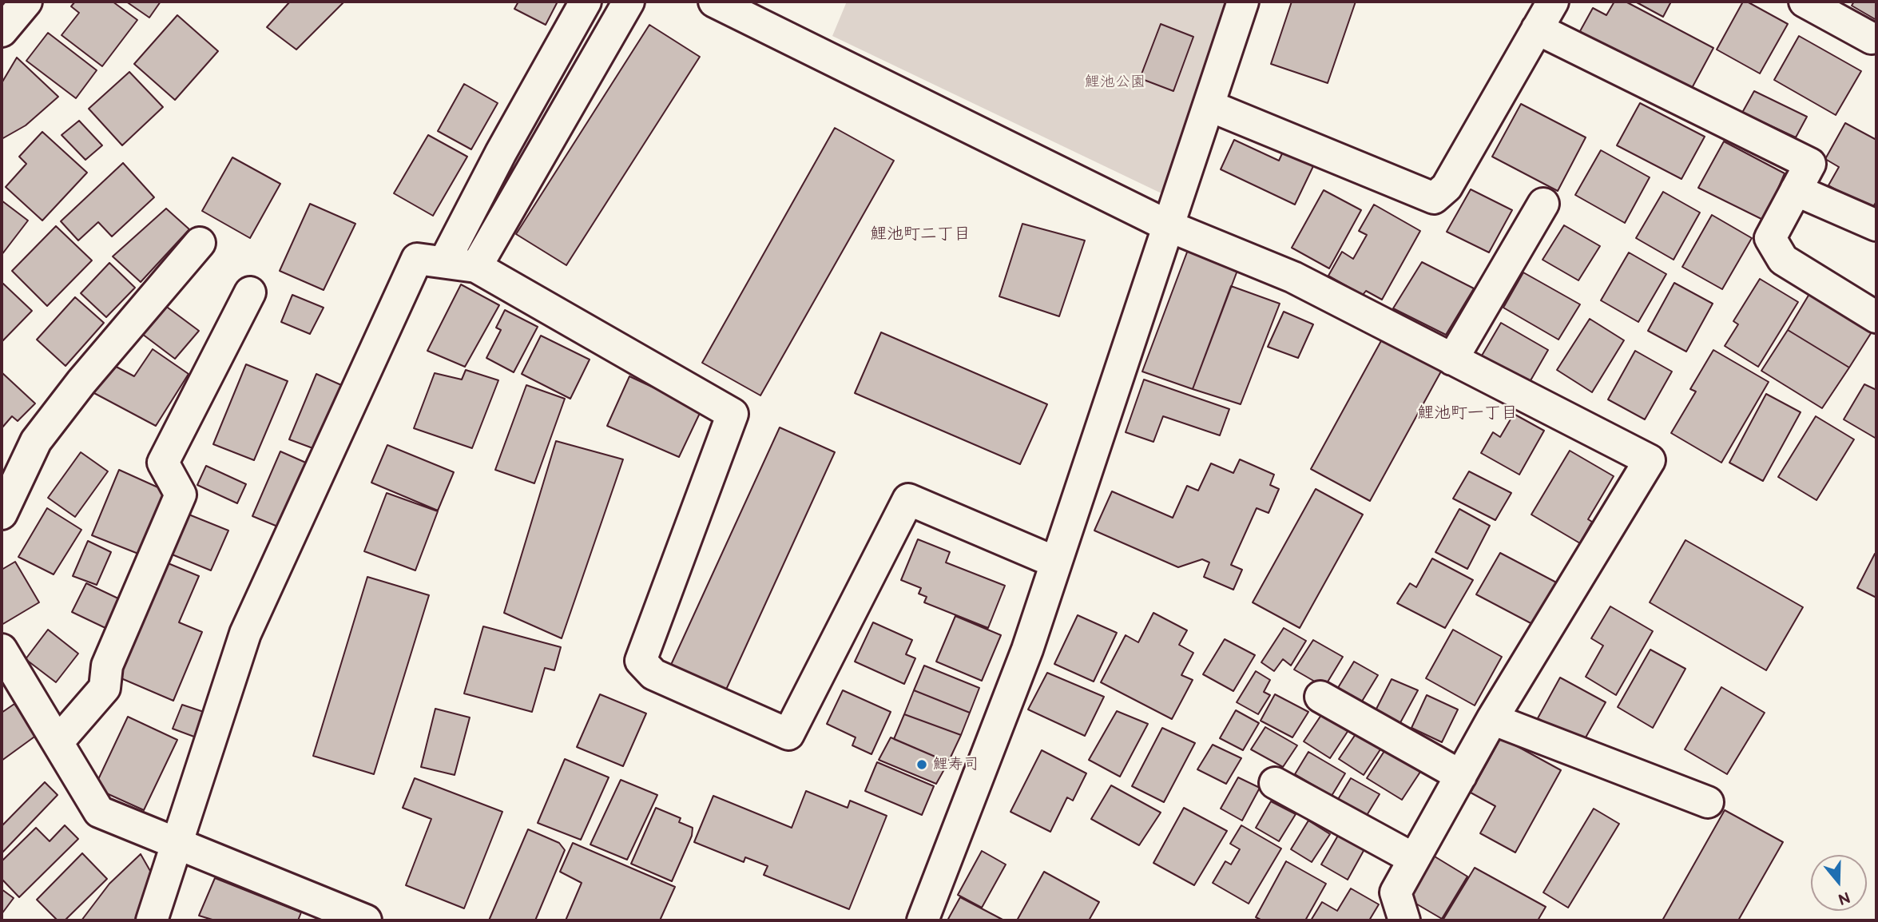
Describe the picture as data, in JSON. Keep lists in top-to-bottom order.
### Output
{
  "districts": ["鯉池町二丁目", "鯉池町一丁目"],
  "parks": ["鯉池公園"],
  "places": ["鯉寿司"],
  "north": "bottom"
}
